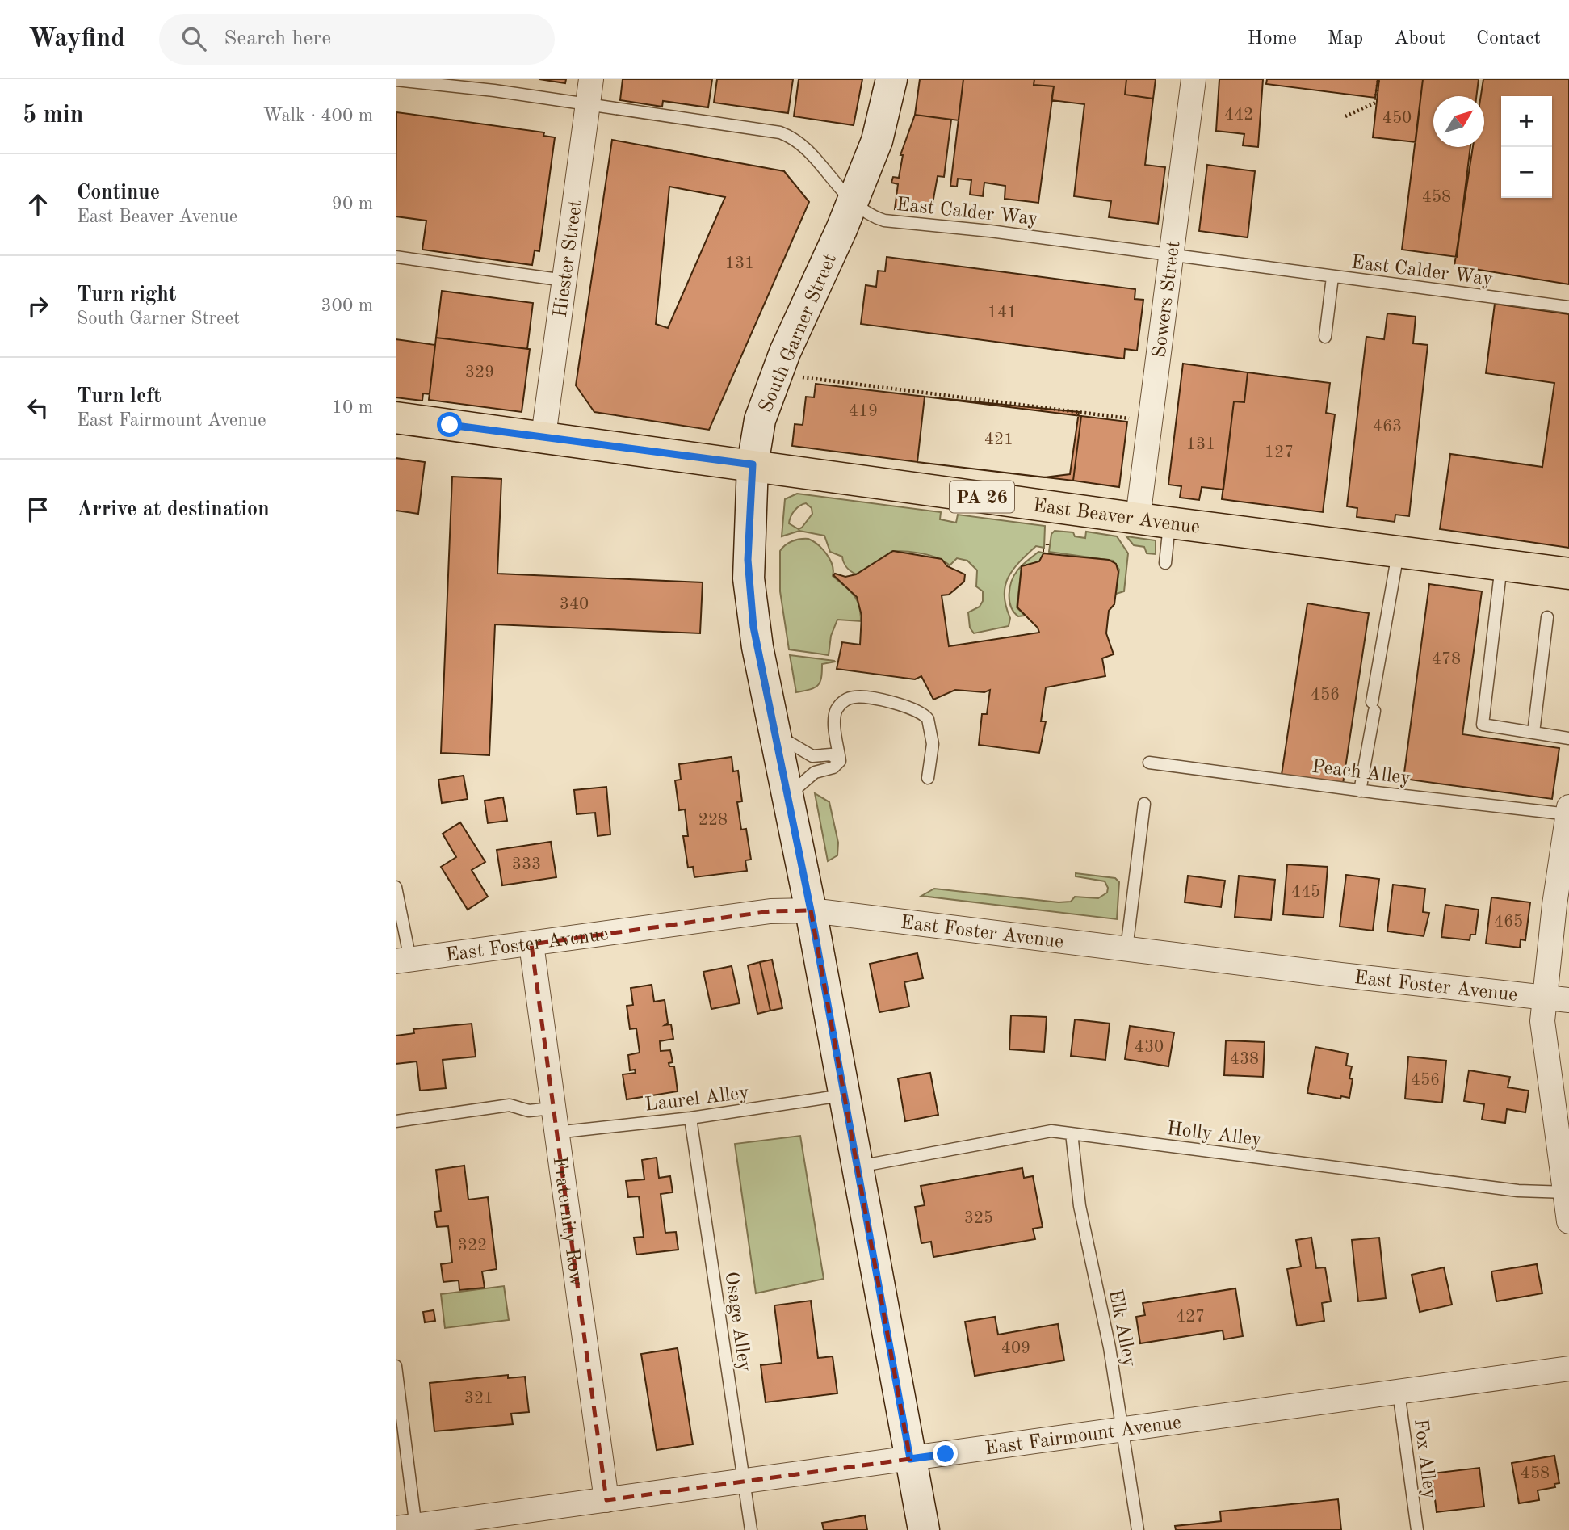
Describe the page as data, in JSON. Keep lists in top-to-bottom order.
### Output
{
  "streets": {
    "main road": ["PA 26", "East Beaver Avenue"],
    "street": [
      "Hiester Street",
      "Sowers Street",
      "South Garner Street",
      "East Foster Avenue",
      "Fraternity Row",
      "East Fairmount Avenue"
    ],
    "lane": [
      "East Calder Way",
      "Peach Alley",
      "Laurel Alley",
      "Holly Alley",
      "Osage Alley",
      "Elk Alley",
      "Fox Alley"
    ]
  },
  "crossings": [
    ["East Calder Way", "Hiester Street"],
    ["East Calder Way", "Sowers Street"],
    ["East Calder Way", "South Garner Street"],
    ["Hiester Street", "East Beaver Avenue"],
    ["Sowers Street", "East Beaver Avenue"],
    ["South Garner Street", "East Beaver Avenue"],
    ["South Garner Street", "East Foster Avenue"],
    ["South Garner Street", "Laurel Alley"],
    ["South Garner Street", "Holly Alley"],
    ["South Garner Street", "East Fairmount Avenue"],
    ["East Foster Avenue", "Fraternity Row"],
    ["Laurel Alley", "Fraternity Row"],
    ["Laurel Alley", "Osage Alley"],
    ["Holly Alley", "Elk Alley"],
    ["Fraternity Row", "East Fairmount Avenue"],
    ["Osage Alley", "East Fairmount Avenue"],
    ["Elk Alley", "East Fairmount Avenue"],
    ["East Fairmount Avenue", "Fox Alley"]
  ],
  "house_numbers": [
    "442",
    "450",
    "458",
    "131",
    "141",
    "329",
    "419",
    "463",
    "421",
    "131",
    "127",
    "340",
    "478",
    "456",
    "228",
    "333",
    "445",
    "465",
    "430",
    "438",
    "456",
    "325",
    "322",
    "427",
    "409",
    "321",
    "458"
  ],
  "north": "top right",
  "page": {
    "header": "Wayfind",
    "search": "Search here",
    "nav": [
      "Home",
      "Map",
      "About",
      "Contact"
    ],
    "heading": ["5 min", "Walk · 400 m"],
    "map_buttons": ["+", "−"],
    "list": [
      ["Continue", "East Beaver Avenue", "90 m"],
      ["Turn right", "South Garner Street", "300 m"],
      ["Turn left", "East Fairmount Avenue", "10 m"],
      "Arrive at destination"
    ]
  }
}
